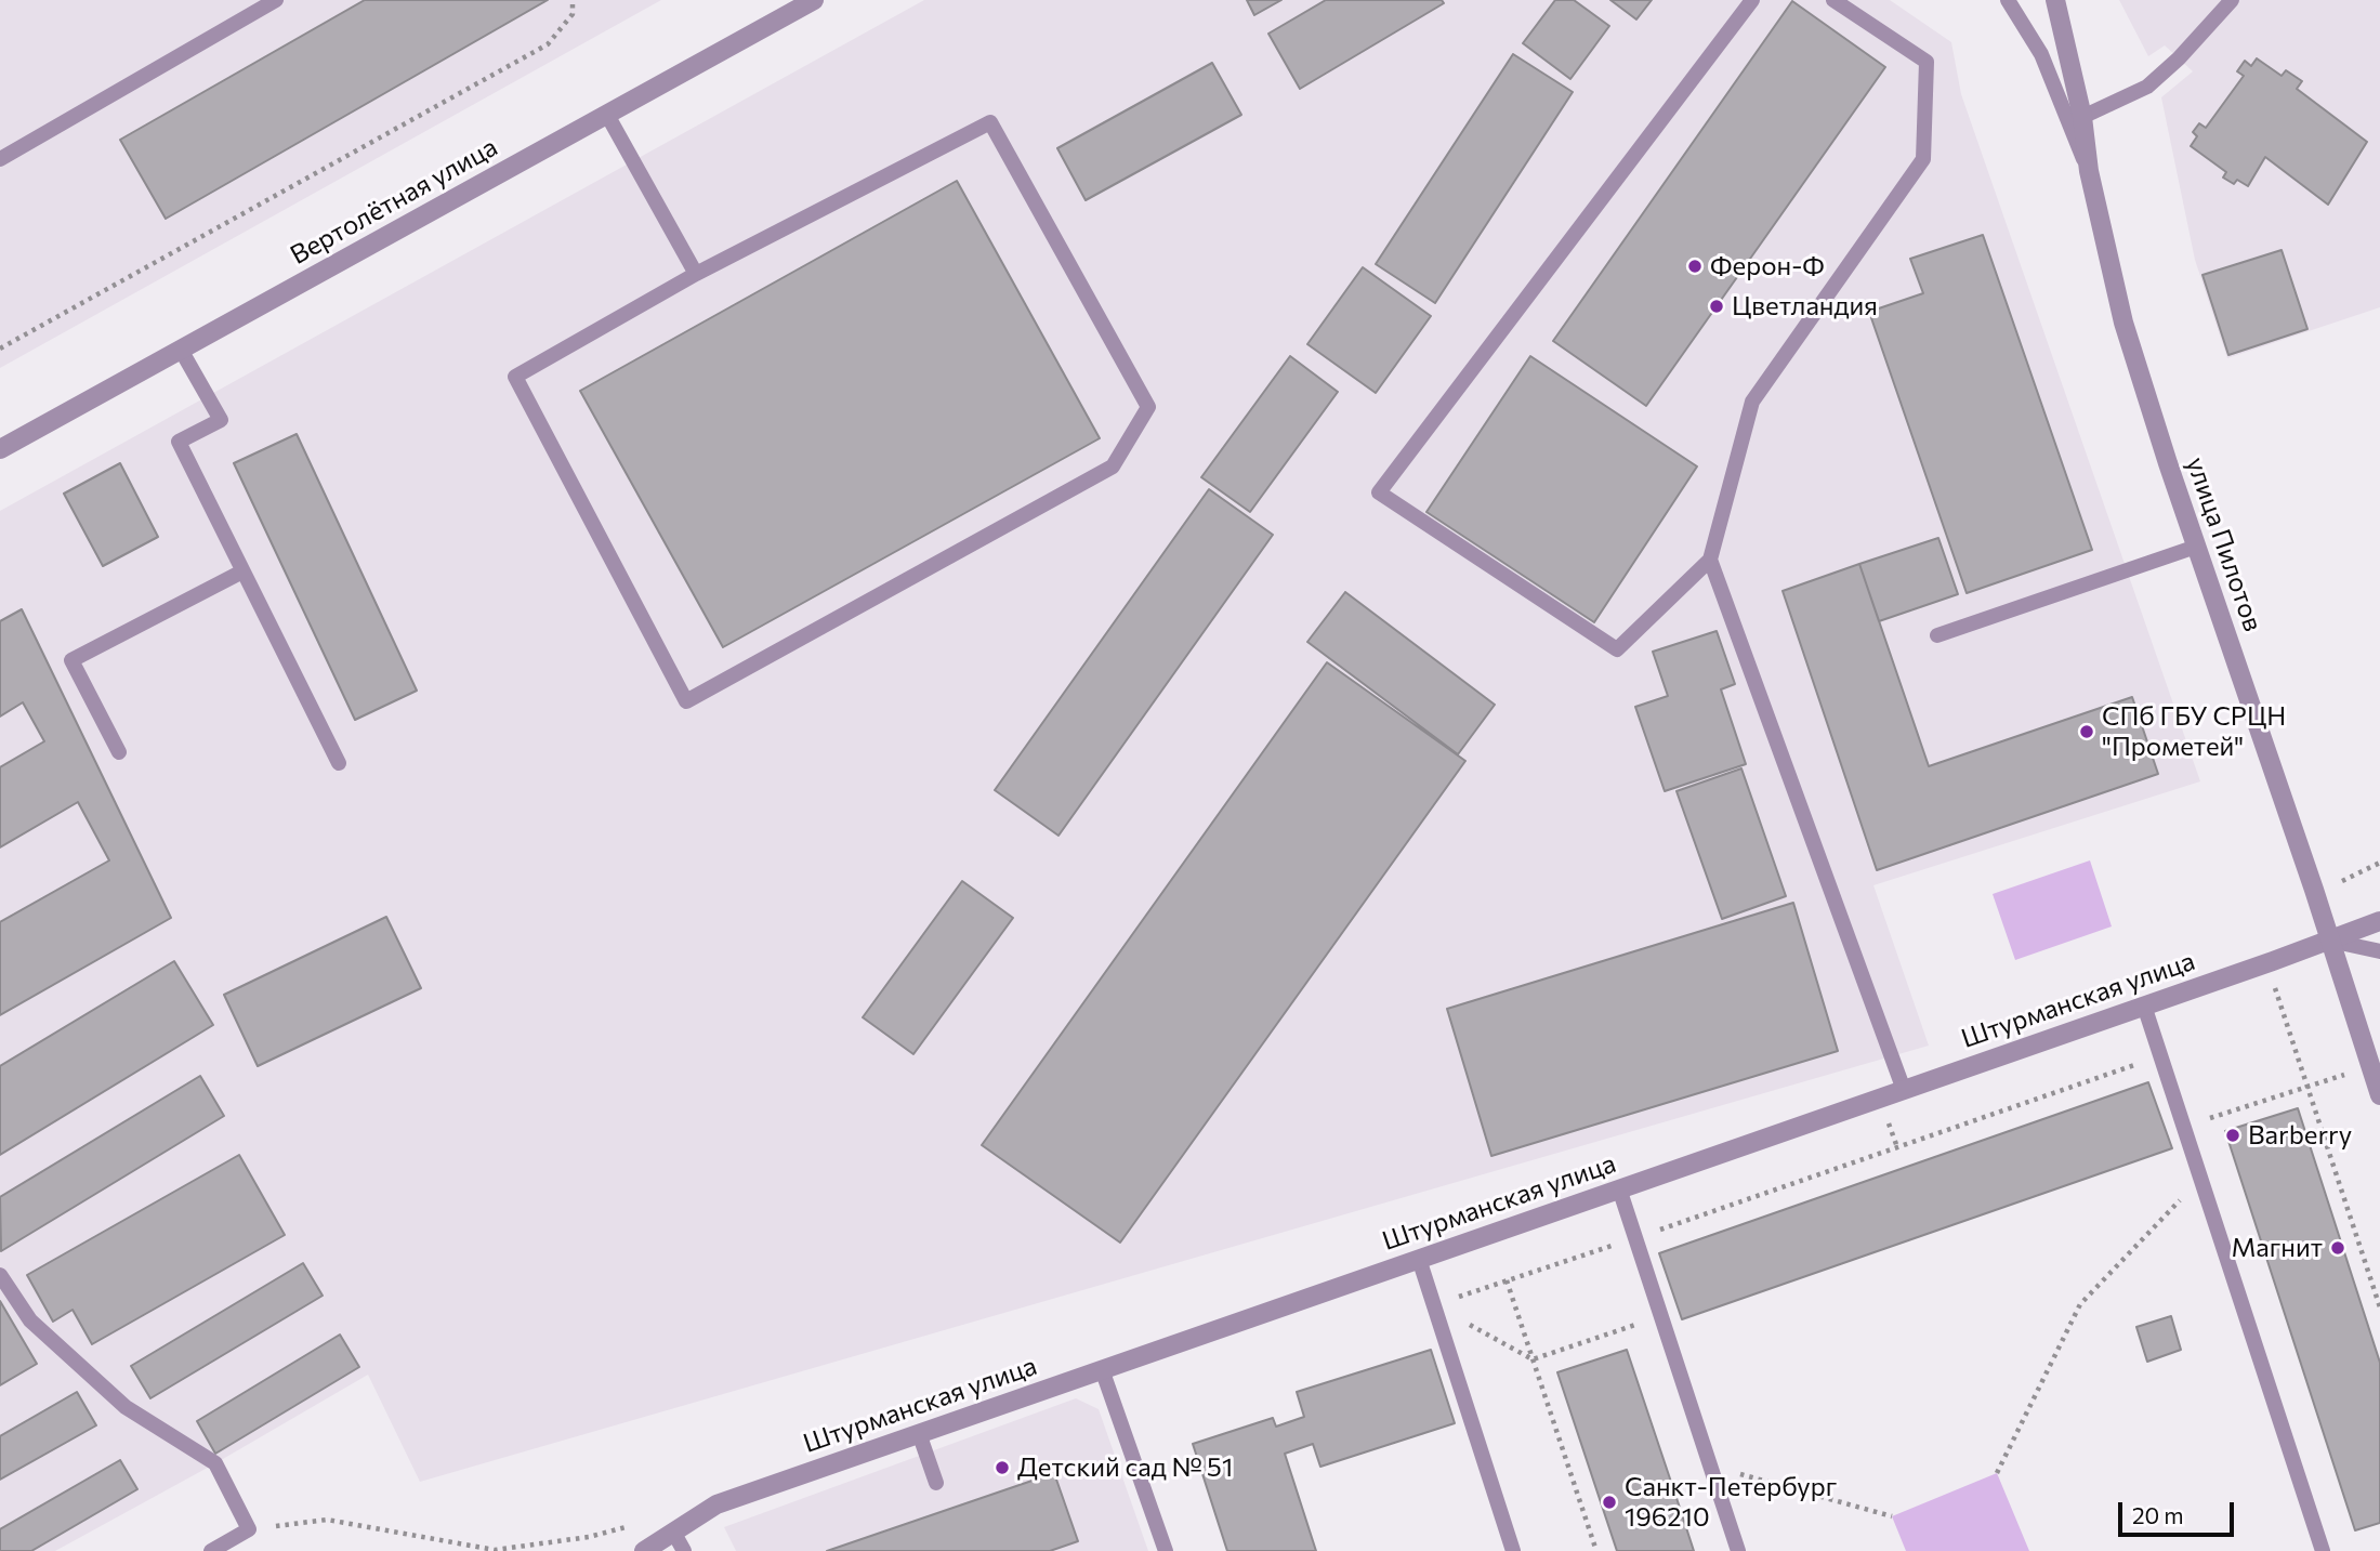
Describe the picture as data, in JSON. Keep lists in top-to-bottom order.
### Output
{
  "streets": {
    "street": ["Вертолётная улица", "улица Пилотов", "Штурманская улица"]
  },
  "crossings": [
    ["улица Пилотов", "Штурманская улица"]
  ],
  "places": [
    "Ферон-Ф",
    "Цветландия",
    "СПб ГБУ СРЦН \"Прометей\"",
    "Barberry",
    "Магнит",
    "Детский сад № 51",
    "Санкт-Петербург 196210"
  ],
  "scale_bar": "20 m"
}
